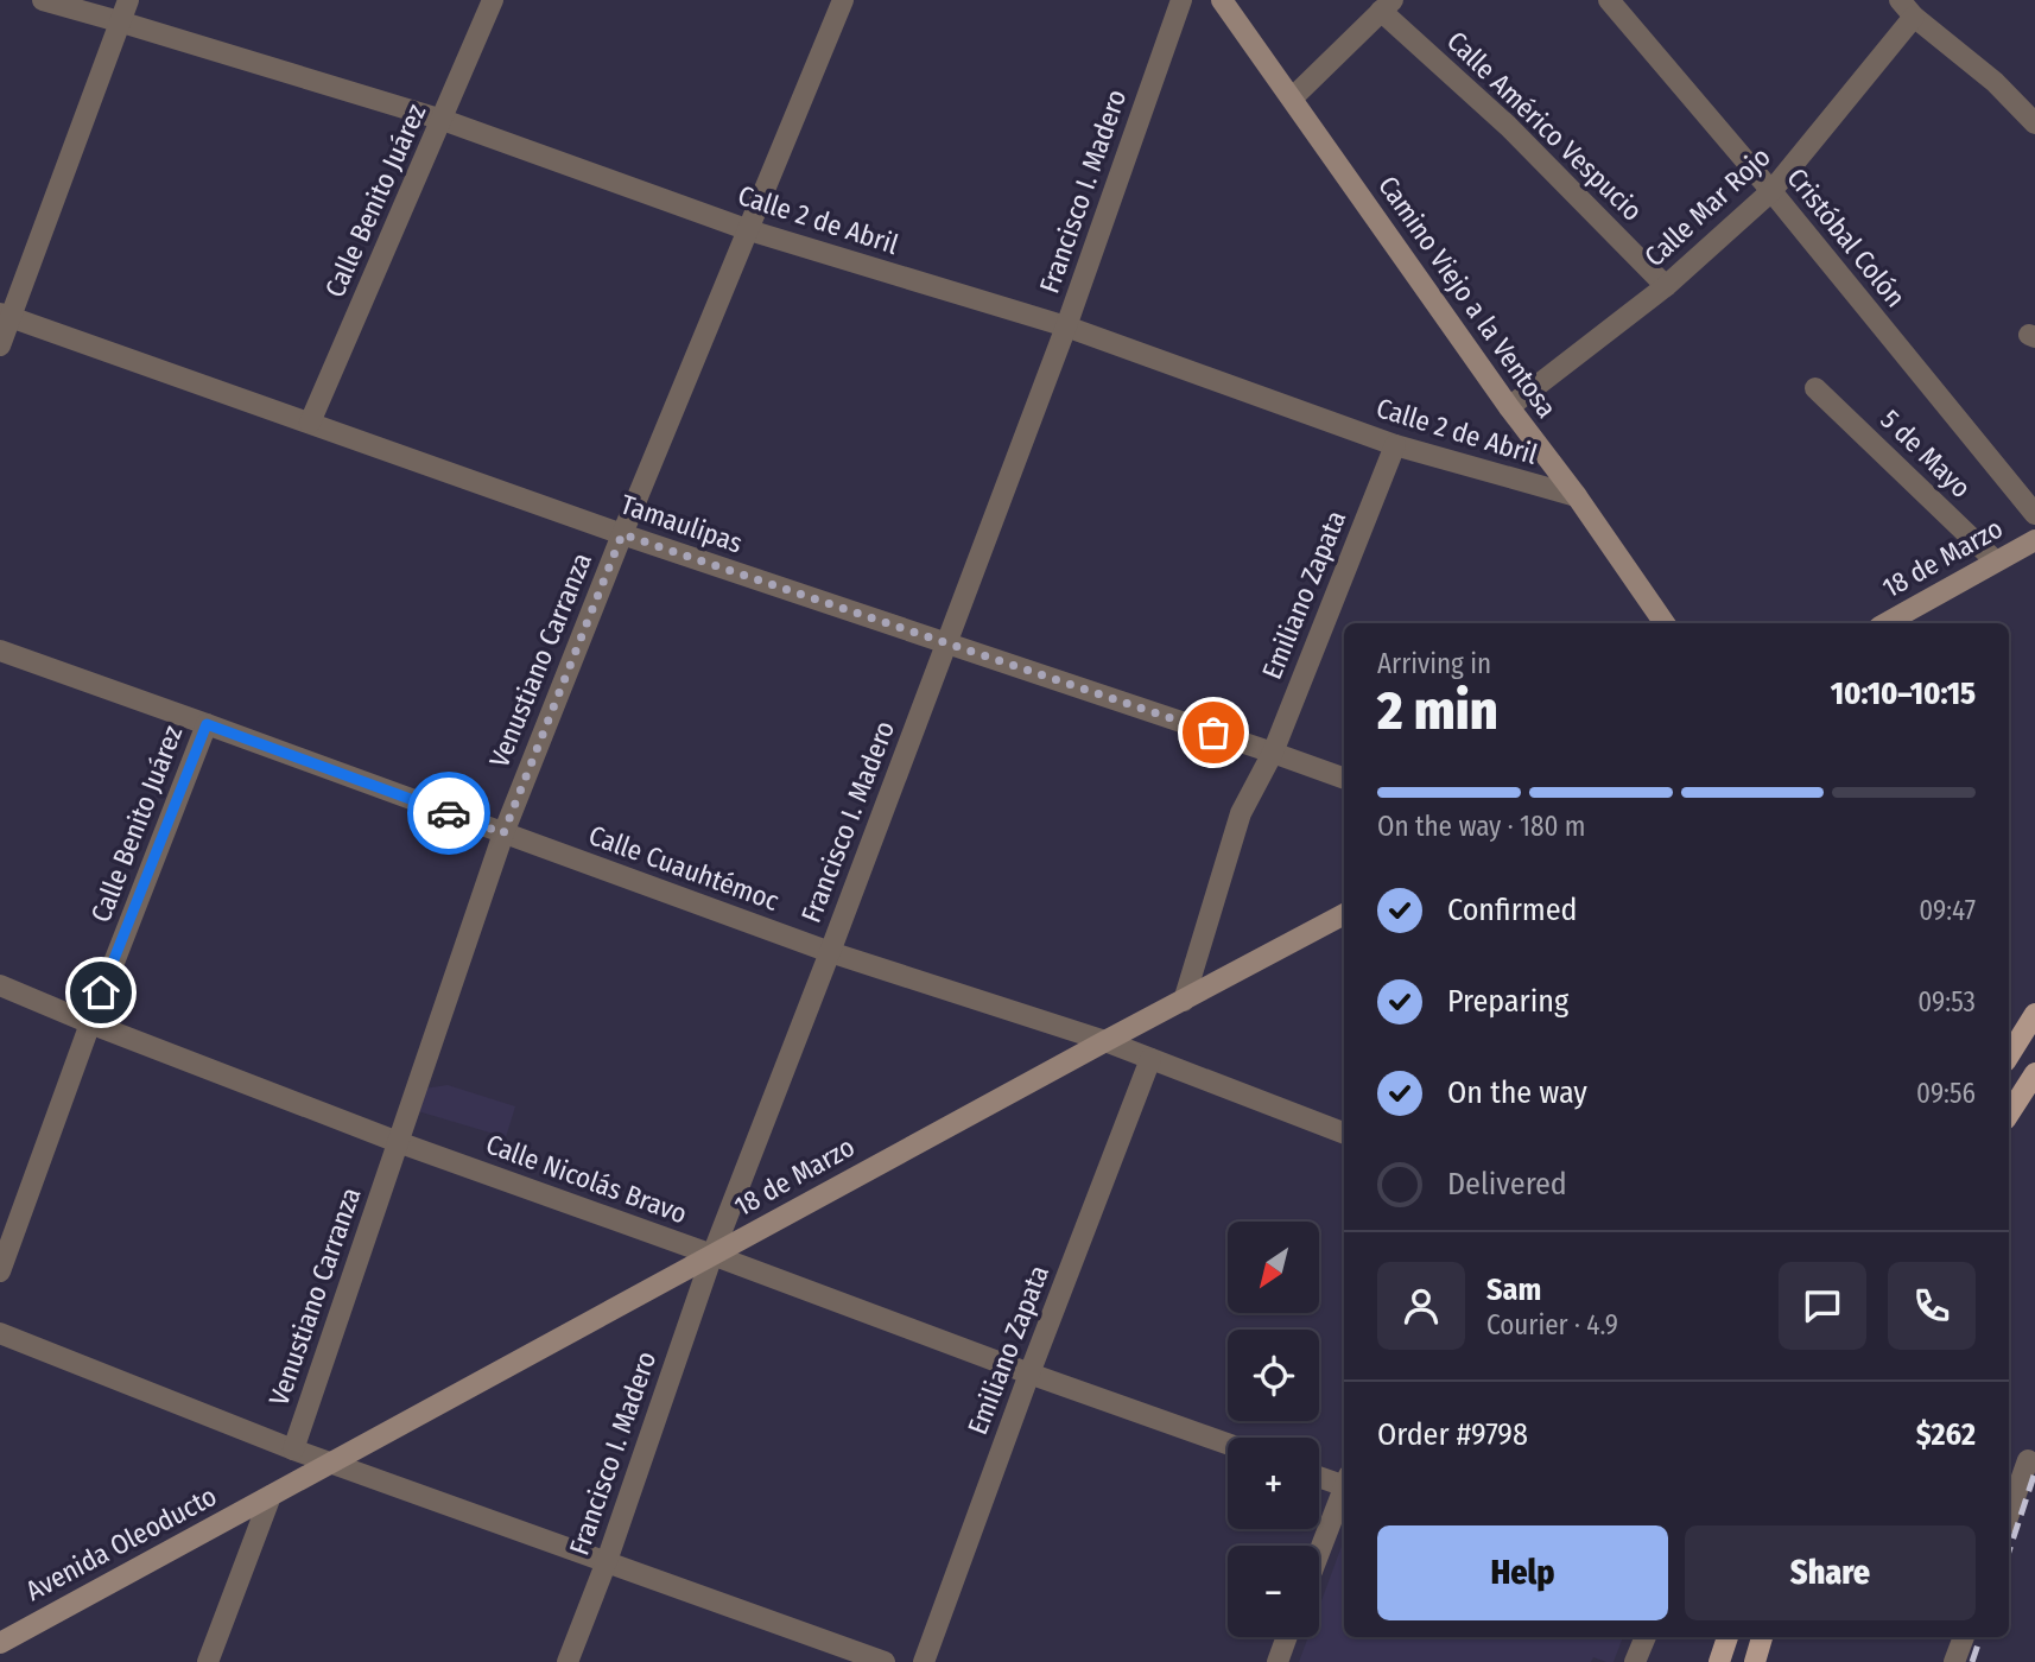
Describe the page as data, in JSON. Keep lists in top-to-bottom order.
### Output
{
  "streets": {
    "main road": ["Camino Viejo a la Ventosa", "18 de Marzo", "Avenida Oleoducto"],
    "street": [
      "Calle Américo Vespucio",
      "Francisco I. Madero",
      "Calle Benito Juárez",
      "Calle Mar Rojo",
      "Calle 2 de Abril",
      "Cristóbal Colón",
      "5 de Mayo",
      "Tamaulipas",
      "Emiliano Zapata",
      "Venustiano Carranza",
      "Calle Cuauhtémoc",
      "Calle Nicolás Bravo"
    ]
  },
  "crossings": [
    ["Calle Américo Vespucio", "Calle Mar Rojo"],
    ["Francisco I. Madero", "Calle 2 de Abril"],
    ["Francisco I. Madero", "Tamaulipas"],
    ["Francisco I. Madero", "18 de Marzo"],
    ["Francisco I. Madero", "Calle Cuauhtémoc"],
    ["Francisco I. Madero", "Calle Nicolás Bravo"],
    ["Calle Benito Juárez", "Calle 2 de Abril"],
    ["Calle Benito Juárez", "Tamaulipas"],
    ["Calle Benito Juárez", "Calle Cuauhtémoc"],
    ["Calle Benito Juárez", "Calle Nicolás Bravo"],
    ["Calle Mar Rojo", "Cristóbal Colón"],
    ["Calle Mar Rojo", "Camino Viejo a la Ventosa"],
    ["Calle 2 de Abril", "Camino Viejo a la Ventosa"],
    ["Calle 2 de Abril", "Emiliano Zapata"],
    ["Calle 2 de Abril", "Venustiano Carranza"],
    ["5 de Mayo", "18 de Marzo"],
    ["Tamaulipas", "Emiliano Zapata"],
    ["Tamaulipas", "Venustiano Carranza"],
    ["18 de Marzo", "Emiliano Zapata"],
    ["18 de Marzo", "Calle Cuauhtémoc"],
    ["18 de Marzo", "Calle Nicolás Bravo"],
    ["18 de Marzo", "Avenida Oleoducto"],
    ["Emiliano Zapata", "Calle Cuauhtémoc"],
    ["Emiliano Zapata", "Calle Nicolás Bravo"],
    ["Venustiano Carranza", "Calle Cuauhtémoc"],
    ["Venustiano Carranza", "Calle Nicolás Bravo"]
  ],
  "north": "bottom left",
  "page": {
    "heading": ["2 min", "Arriving in", "10:10–10:15"],
    "panel": [
      "Sam",
      "Courier · 4.9",
      "Order #9798",
      "$262"
    ],
    "bar": "On the way · 180 m",
    "list": [
      ["Confirmed", "09:47"],
      ["Preparing", "09:53"],
      ["On the way", "09:56"],
      "Delivered"
    ],
    "map_buttons": ["+", "−"],
    "buttons": ["Help", "Share"]
  }
}
